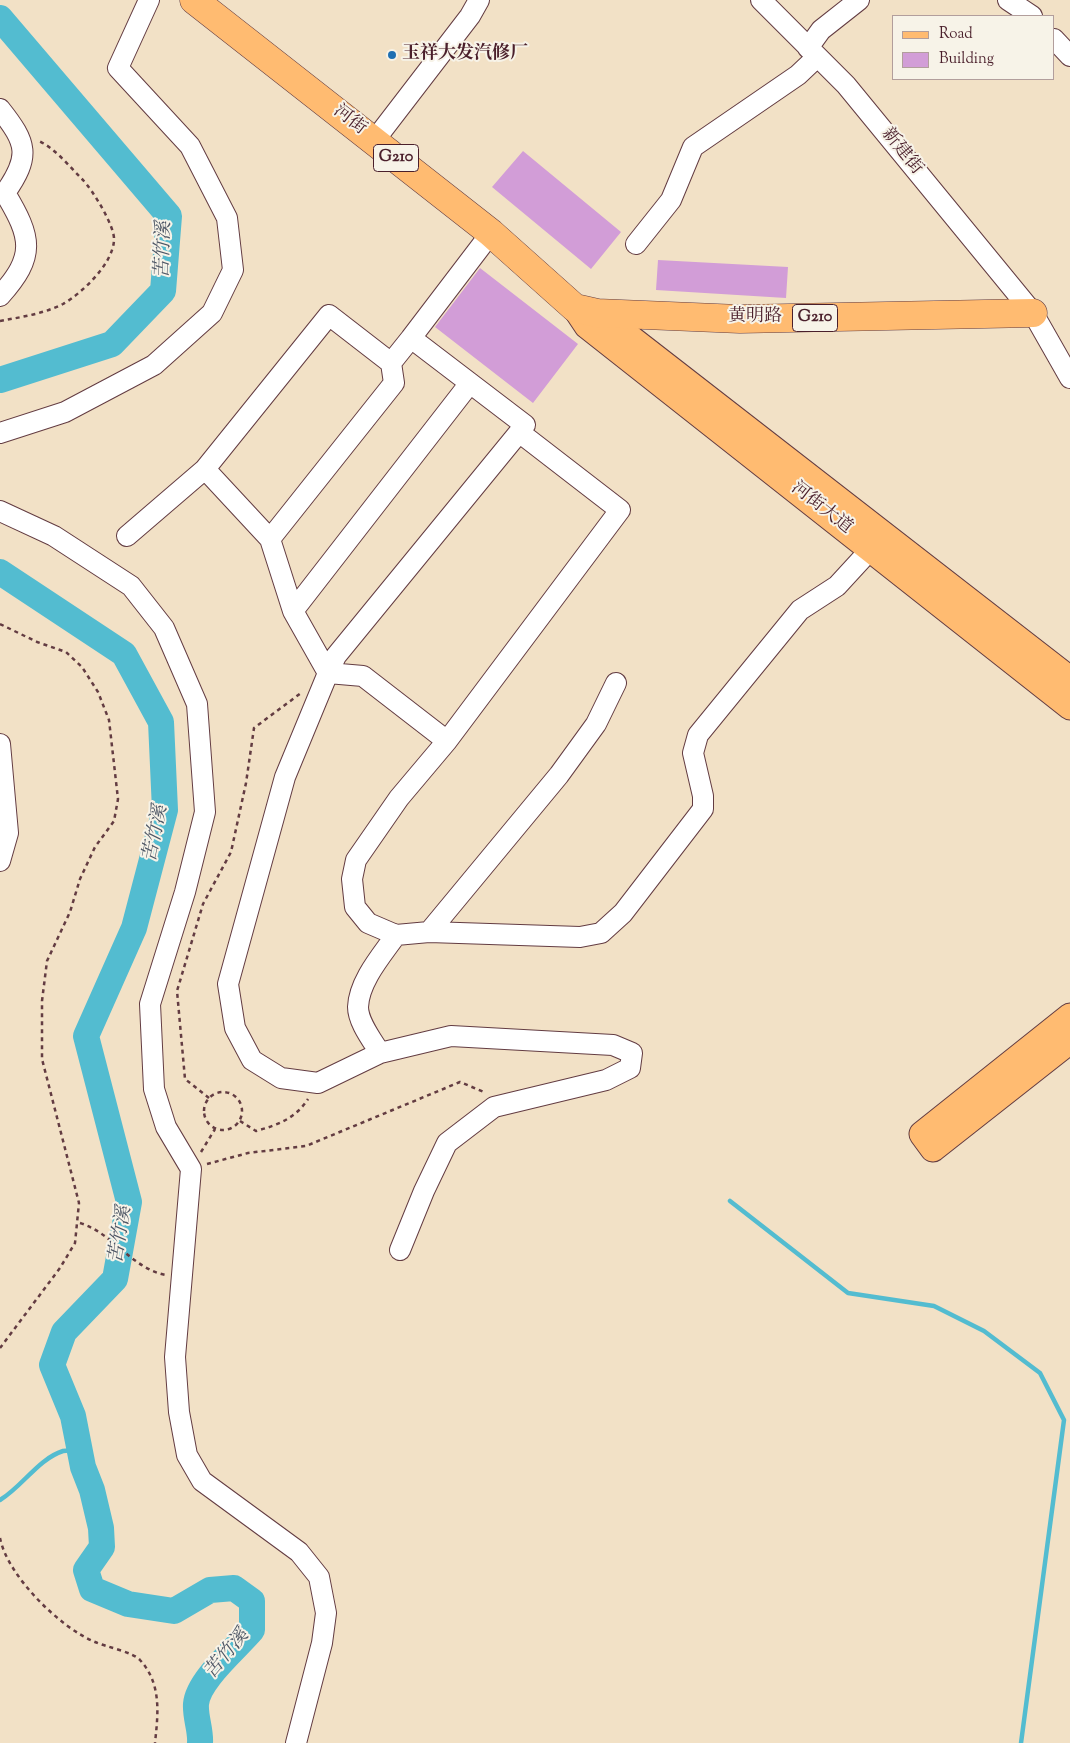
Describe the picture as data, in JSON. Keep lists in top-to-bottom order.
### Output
{
  "streets": {
    "highway": ["河街", "G210", "黄明路"],
    "main road": ["河街大道"],
    "street": ["新建街"]
  },
  "crossings": [
    ["河街", "黄明路"],
    ["河街", "河街大道"],
    ["新建街", "黄明路"],
    ["黄明路", "河街大道"]
  ],
  "water": ["苦竹溪"],
  "places": ["玉祥大发汽修厂"],
  "legend": ["Road", "Building"]
}
